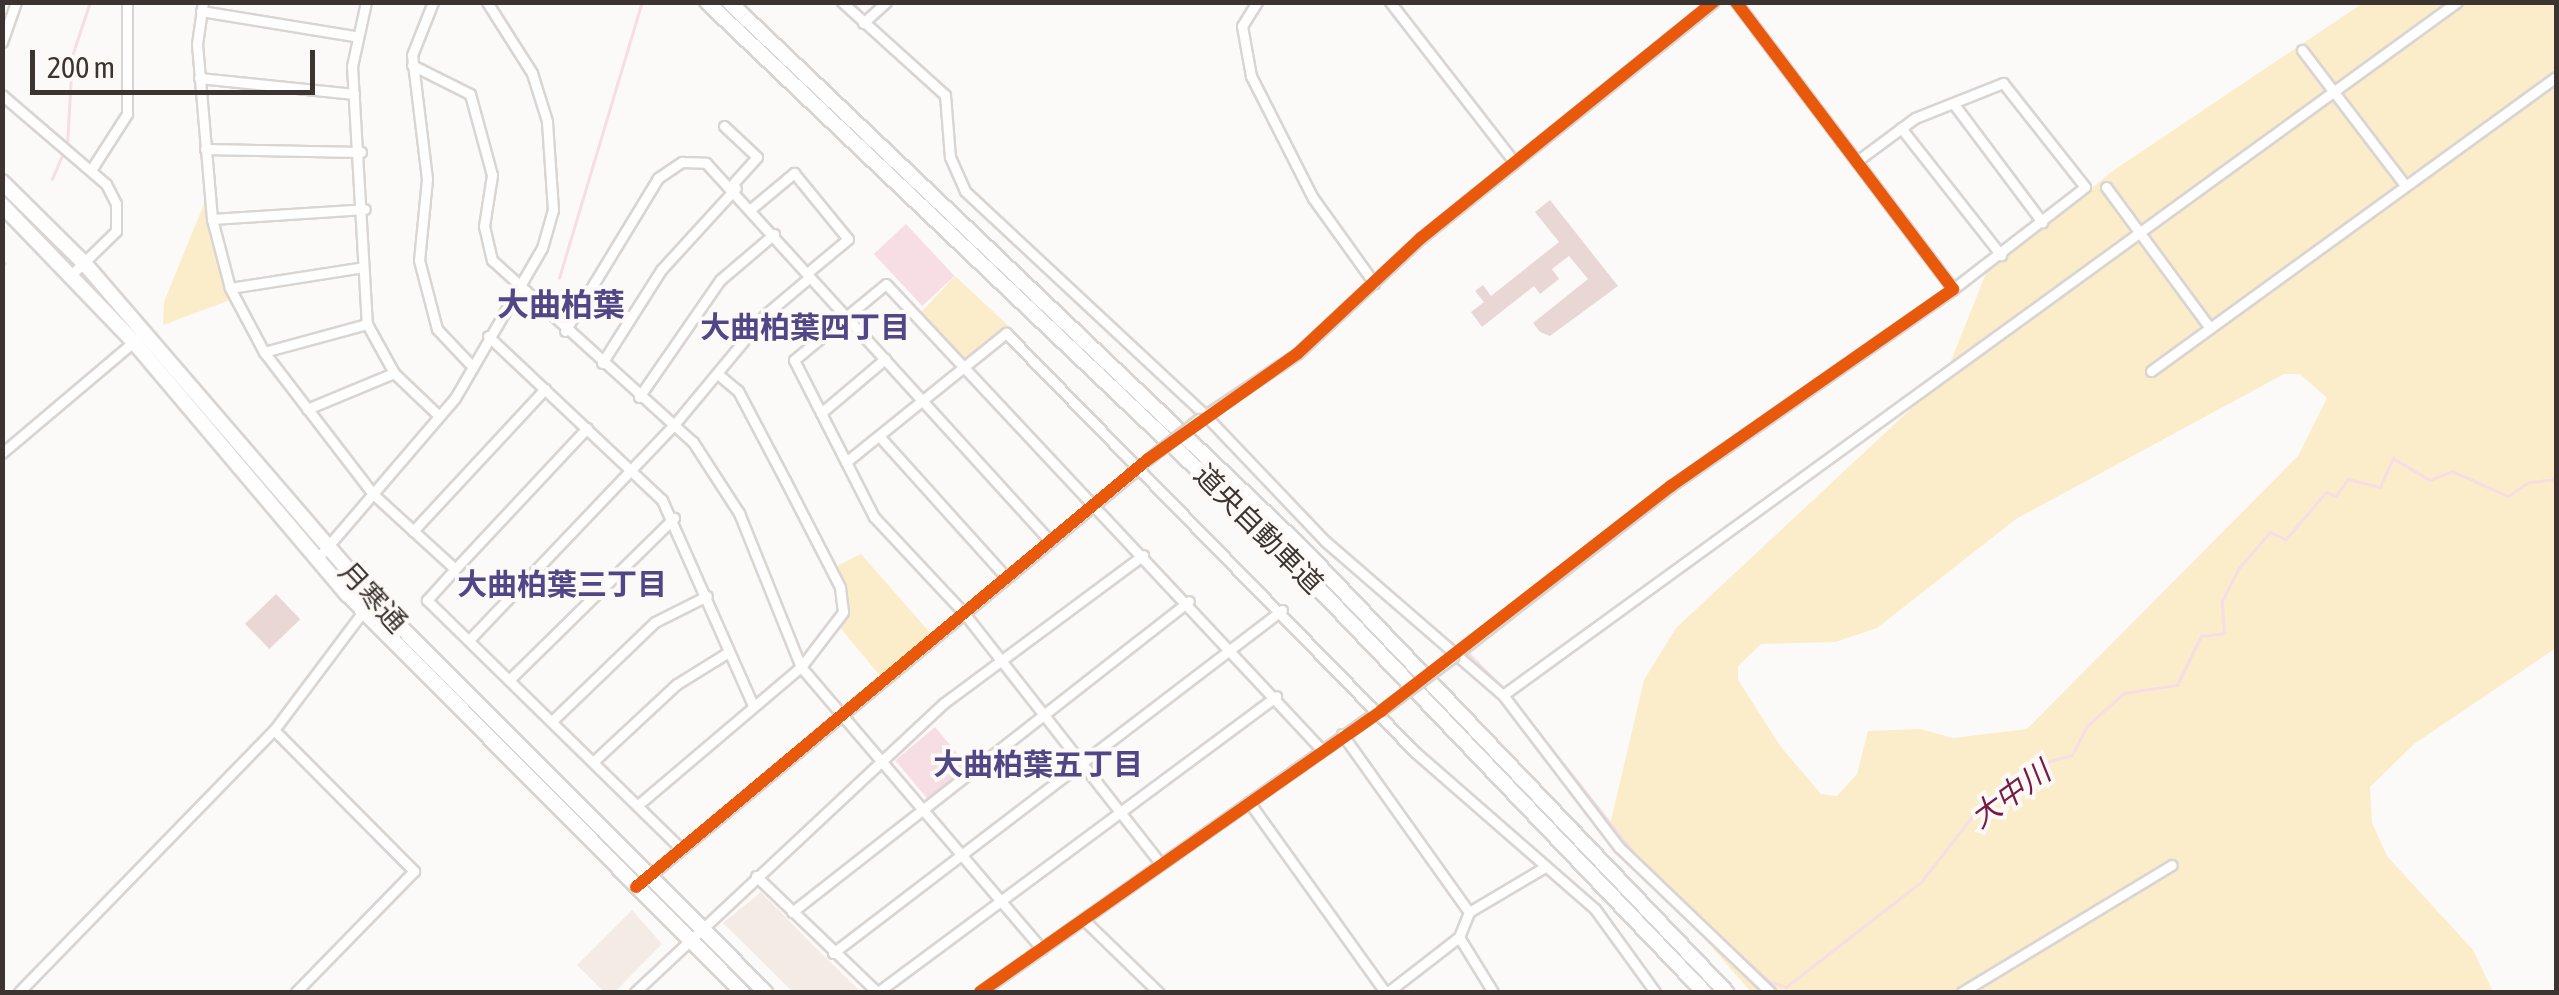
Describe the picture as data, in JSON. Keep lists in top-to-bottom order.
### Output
{
  "streets": {
    "highway": ["道央自動車道", "月寒通"]
  },
  "districts": [
    "大曲柏葉",
    "大曲柏葉四丁目",
    "大曲柏葉三丁目",
    "大曲柏葉五丁目"
  ],
  "water": ["大中川"],
  "scale_bar": "200 m"
}
